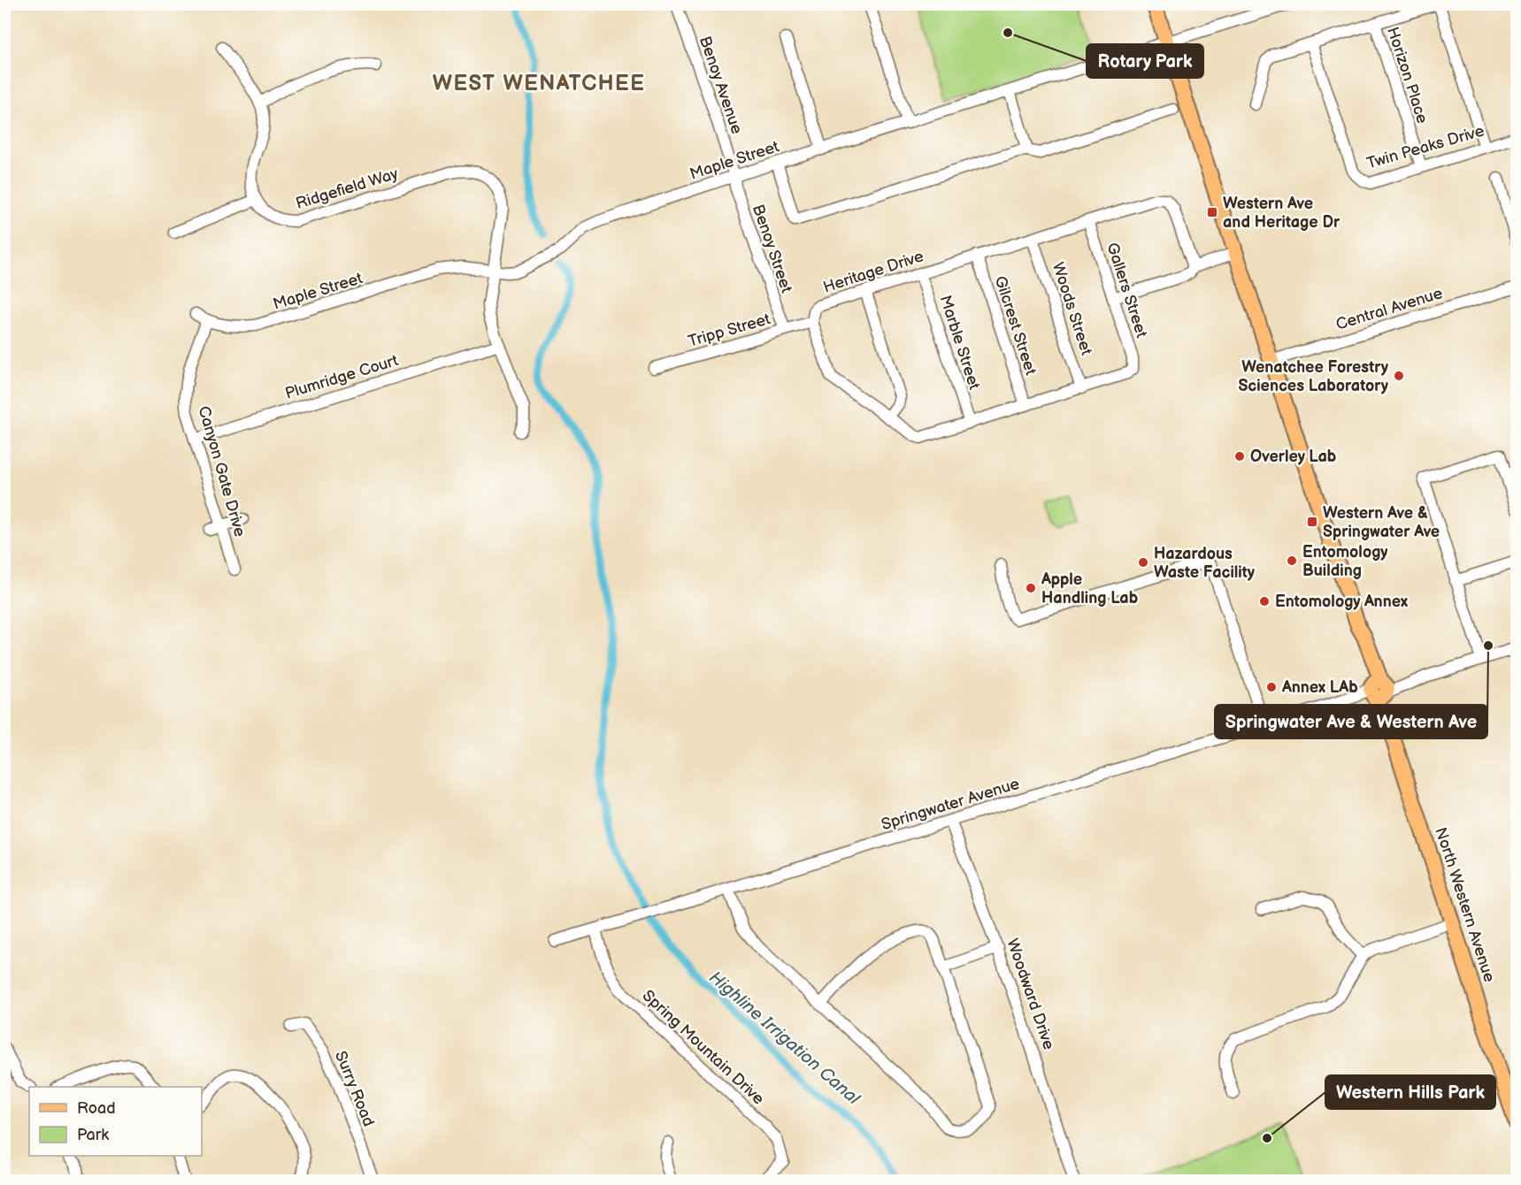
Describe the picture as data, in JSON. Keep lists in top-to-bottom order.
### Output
{
  "streets": {
    "main road": ["North Western Avenue"],
    "street": [
      "Horizon Place",
      "Benoy Avenue",
      "Twin Peaks Drive",
      "Maple Street",
      "Ridgefield Way",
      "Benoy Street",
      "Heritage Drive",
      "Gallers Street",
      "Woods Street",
      "Central Avenue",
      "Gilcrest Street",
      "Tripp Street",
      "Marble Street",
      "Plumridge Court",
      "Canyon Gate Drive",
      "Springwater Avenue",
      "Woodward Drive",
      "Spring Mountain Drive",
      "Surry Road"
    ]
  },
  "crossings": [
    ["Horizon Place", "Twin Peaks Drive"],
    ["Benoy Avenue", "Maple Street"],
    ["Benoy Avenue", "Benoy Street"],
    ["Maple Street", "Ridgefield Way"],
    ["Maple Street", "Benoy Street"],
    ["Maple Street", "Canyon Gate Drive"],
    ["Maple Street", "North Western Avenue"],
    ["Ridgefield Way", "Plumridge Court"],
    ["Benoy Street", "Tripp Street"],
    ["Heritage Drive", "Gallers Street"],
    ["Heritage Drive", "Woods Street"],
    ["Heritage Drive", "Gilcrest Street"],
    ["Heritage Drive", "Tripp Street"],
    ["Heritage Drive", "Marble Street"],
    ["Gallers Street", "Woods Street"],
    ["Central Avenue", "North Western Avenue"],
    ["Plumridge Court", "Canyon Gate Drive"],
    ["Springwater Avenue", "North Western Avenue"],
    ["Springwater Avenue", "Woodward Drive"],
    ["Springwater Avenue", "Spring Mountain Drive"]
  ],
  "districts": ["WEST WENATCHEE"],
  "water": ["Highline Irrigation Canal"],
  "places": {
    "other": [
      "Rotary Park",
      "Wenatchee Forestry Sciences Laboratory",
      "Overley Lab",
      "Entomology Building",
      "Hazardous Waste Facility",
      "Apple Handling Lab",
      "Entomology Annex",
      "Springwater Ave & Western Ave",
      "Annex LAb",
      "Western Hills Park"
    ],
    "transit": ["Western Ave and Heritage Dr", "Western Ave & Springwater Ave"]
  },
  "legend": ["Road", "Park"]
}
